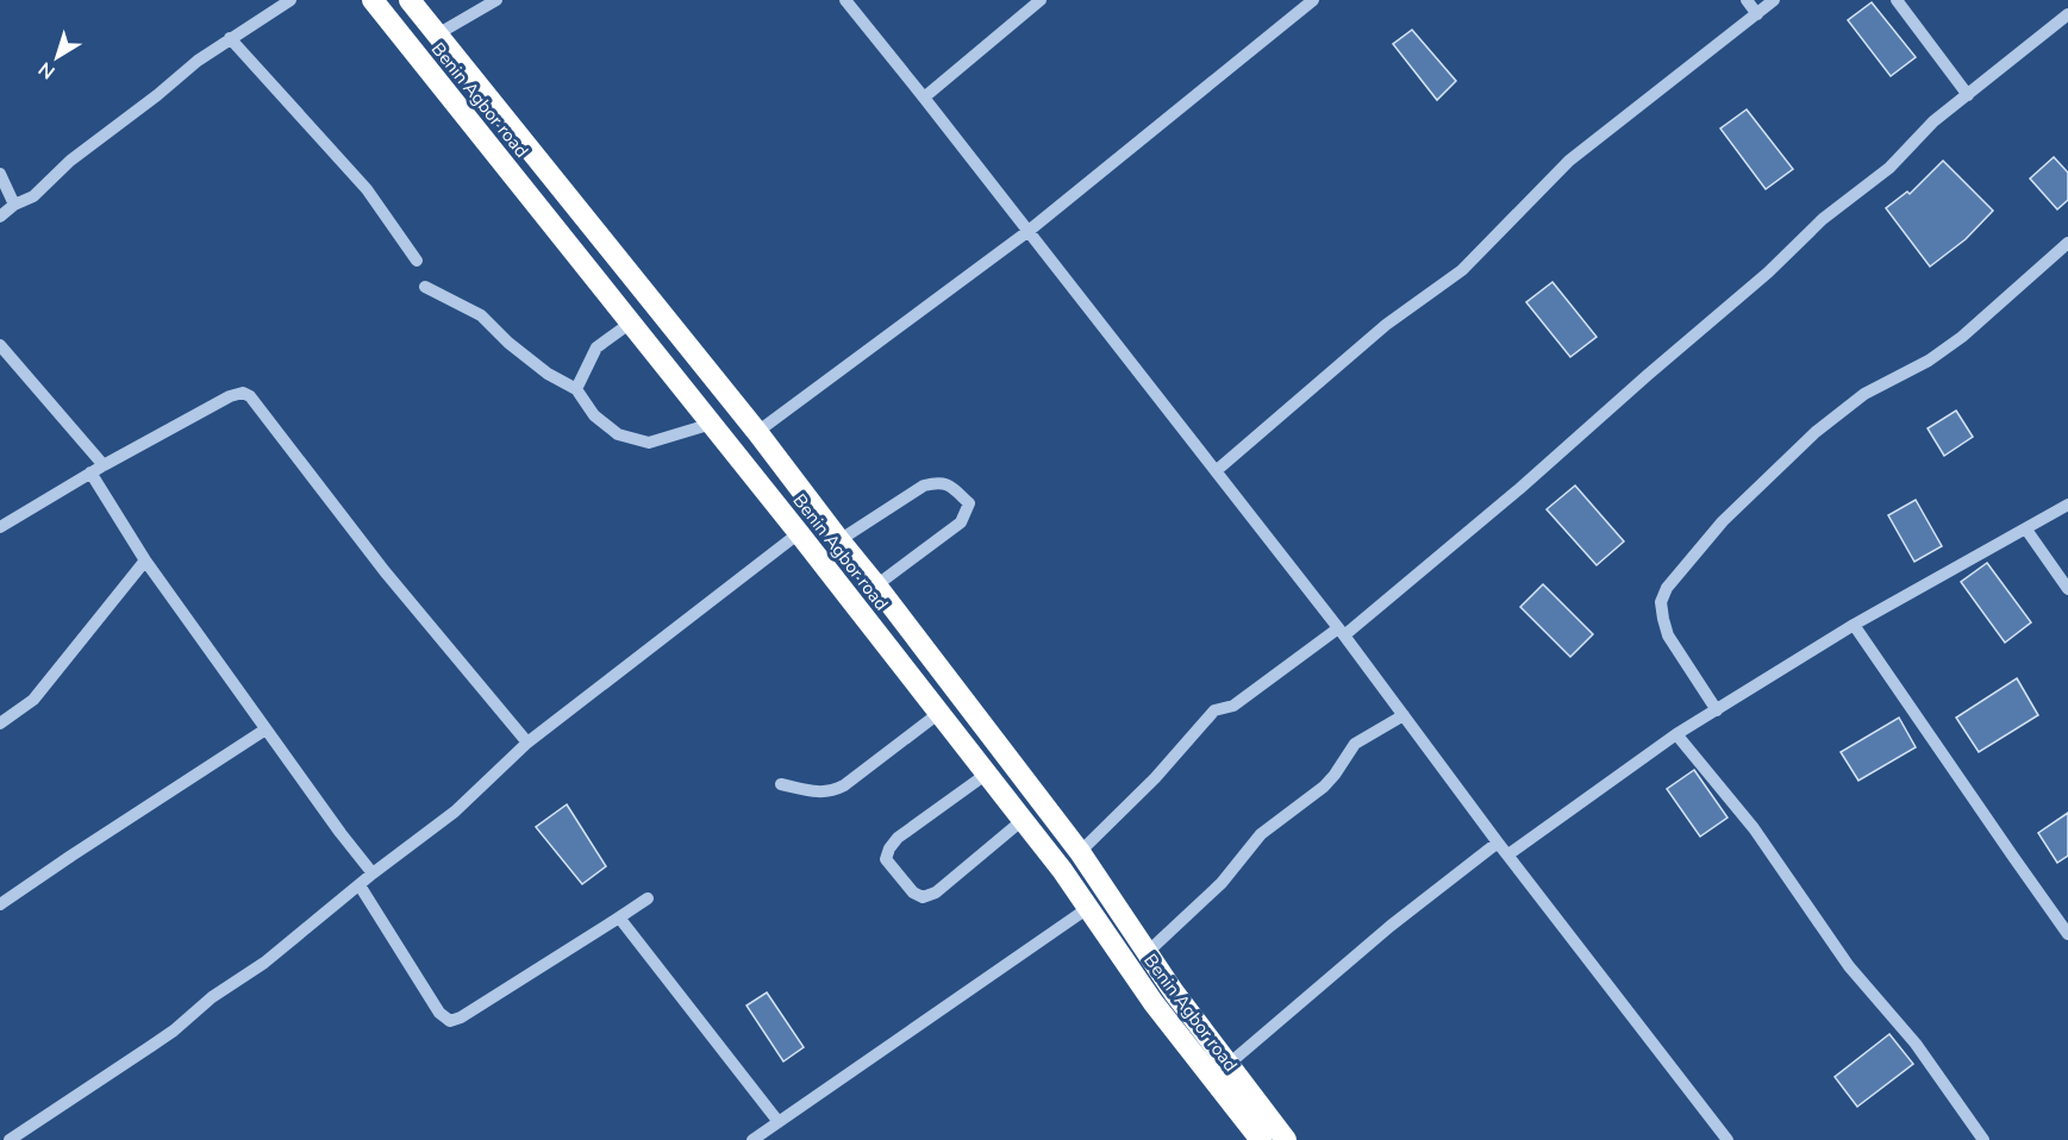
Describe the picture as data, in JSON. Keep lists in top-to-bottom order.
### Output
{
  "streets": {
    "highway": ["Benin Agbor road"]
  },
  "north": "bottom left"
}
